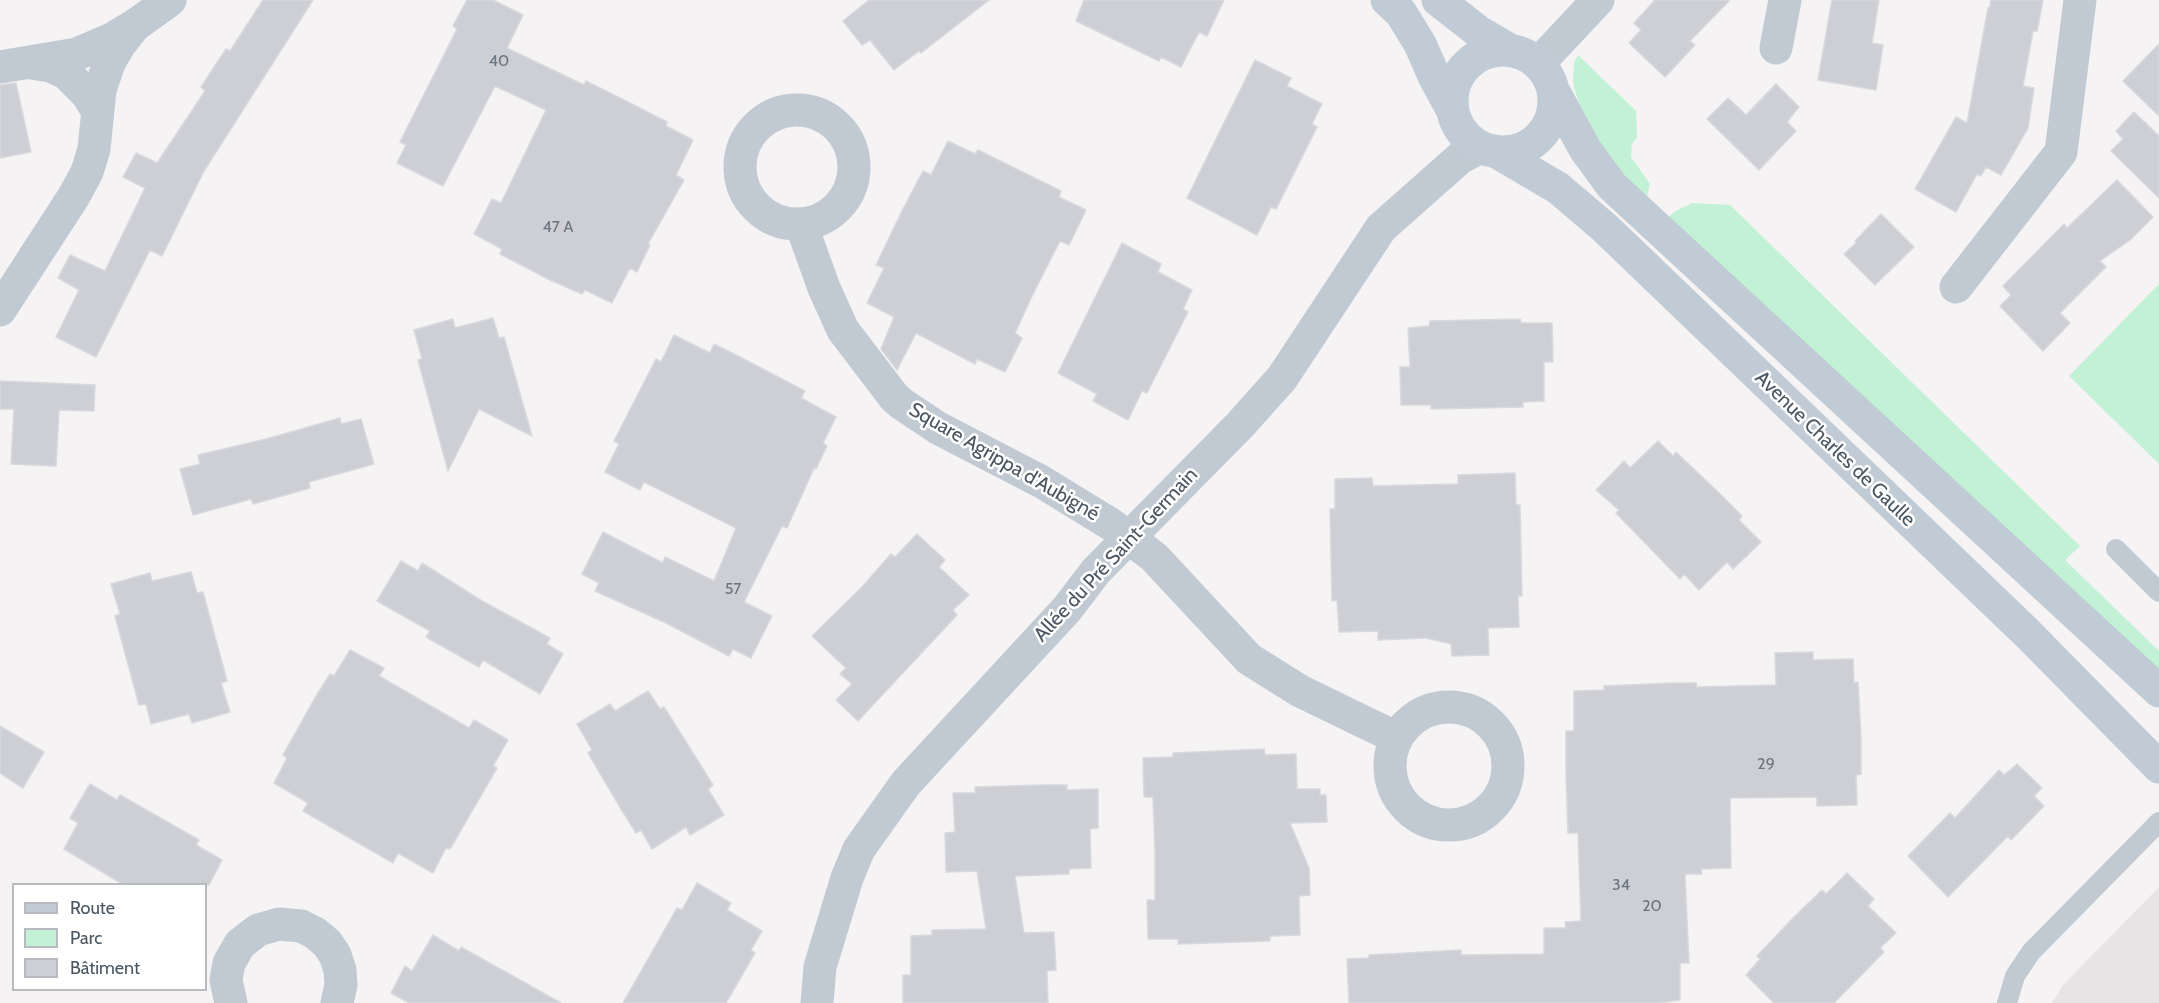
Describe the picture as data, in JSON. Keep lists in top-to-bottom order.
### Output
{
  "streets": {
    "main road": ["Avenue Charles de Gaulle"],
    "street": ["Square Agrippa d'Aubigné", "Allée du Pré Saint-Germain"]
  },
  "crossings": [
    ["Avenue Charles de Gaulle", "Allée du Pré Saint-Germain"],
    ["Square Agrippa d'Aubigné", "Allée du Pré Saint-Germain"]
  ],
  "house_numbers": [
    "40",
    "47 A",
    "57",
    "29",
    "34",
    "20"
  ],
  "legend": ["Route", "Parc", "Bâtiment"]
}
